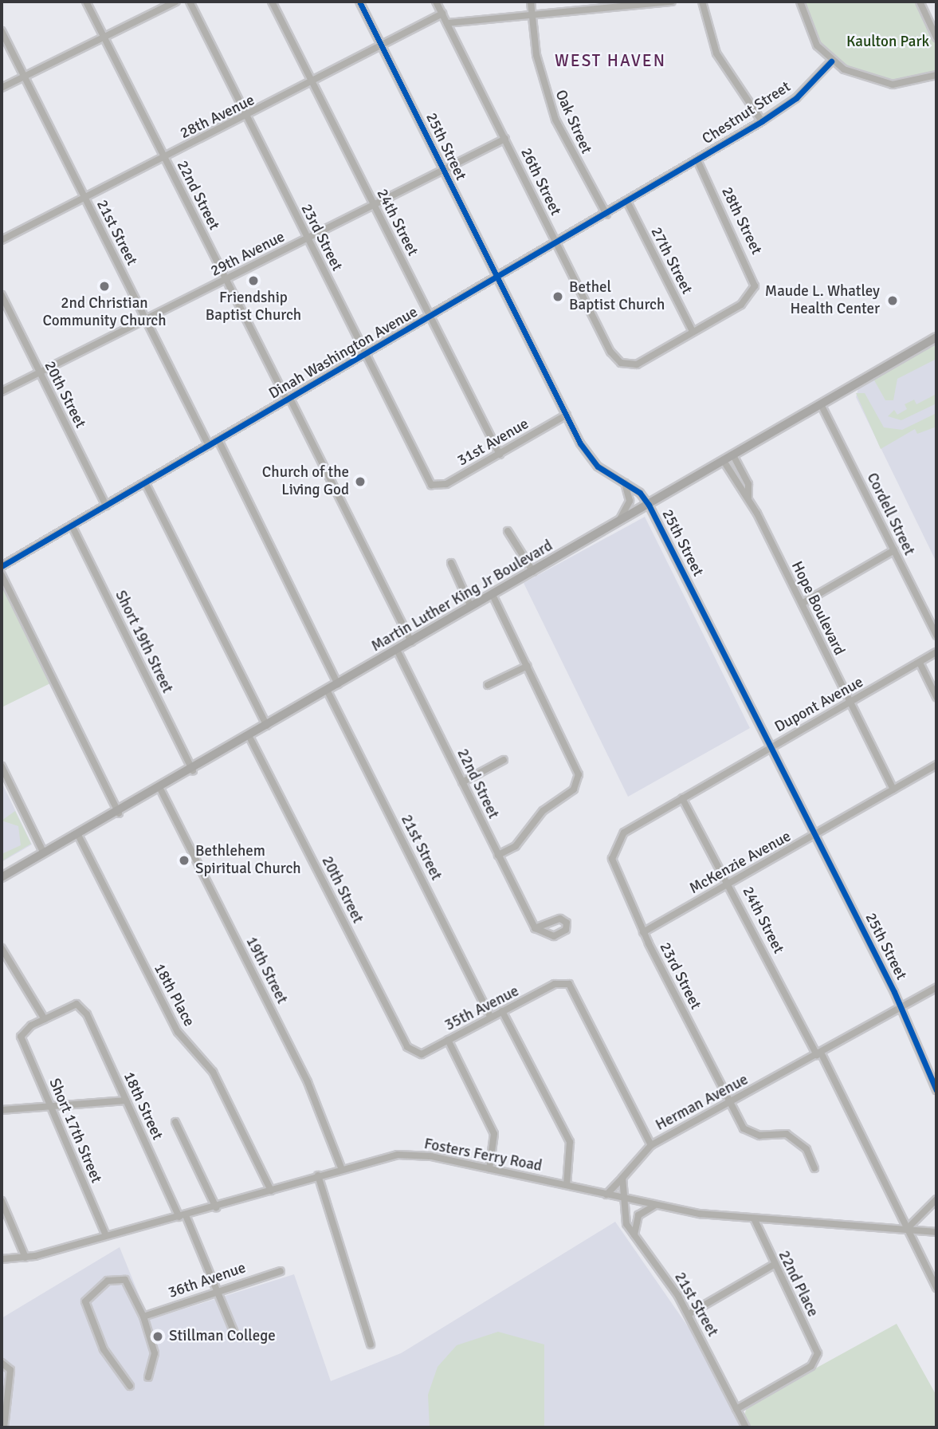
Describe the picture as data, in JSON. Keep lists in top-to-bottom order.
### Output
{
  "streets": {
    "main road": ["Martin Luther King Jr Boulevard"],
    "street": [
      "Chestnut Street",
      "28th Avenue",
      "Oak Street",
      "25th Street",
      "26th Street",
      "22nd Street",
      "28th Street",
      "24th Street",
      "21st Street",
      "23rd Street",
      "29th Avenue",
      "27th Street",
      "Dinah Washington Avenue",
      "20th Street",
      "31st Avenue",
      "Cordell Street",
      "Hope Boulevard",
      "Short 19th Street",
      "Dupont Avenue",
      "McKenzie Avenue",
      "19th Street",
      "18th Place",
      "35th Avenue",
      "Herman Avenue",
      "18th Street",
      "Short 17th Street",
      "Fosters Ferry Road",
      "36th Avenue",
      "22nd Place"
    ]
  },
  "crossings": [
    ["Chestnut Street", "28th Street"],
    ["Chestnut Street", "Dinah Washington Avenue"],
    ["28th Avenue", "25th Street"],
    ["28th Avenue", "26th Street"],
    ["28th Avenue", "22nd Street"],
    ["28th Avenue", "24th Street"],
    ["28th Avenue", "21st Street"],
    ["28th Avenue", "23rd Street"],
    ["Oak Street", "Dinah Washington Avenue"],
    ["25th Street", "29th Avenue"],
    ["25th Street", "Dinah Washington Avenue"],
    ["25th Street", "31st Avenue"],
    ["25th Street", "Martin Luther King Jr Boulevard"],
    ["25th Street", "Dupont Avenue"],
    ["25th Street", "McKenzie Avenue"],
    ["25th Street", "Herman Avenue"],
    ["26th Street", "28th Street"],
    ["26th Street", "29th Avenue"],
    ["26th Street", "27th Street"],
    ["26th Street", "Dinah Washington Avenue"],
    ["22nd Street", "29th Avenue"],
    ["22nd Street", "Dinah Washington Avenue"],
    ["22nd Street", "Martin Luther King Jr Boulevard"],
    ["28th Street", "27th Street"],
    ["28th Street", "Dinah Washington Avenue"],
    ["24th Street", "29th Avenue"],
    ["24th Street", "Dinah Washington Avenue"],
    ["24th Street", "31st Avenue"],
    ["24th Street", "Dupont Avenue"],
    ["24th Street", "McKenzie Avenue"],
    ["24th Street", "Herman Avenue"],
    ["24th Street", "Fosters Ferry Road"],
    ["21st Street", "29th Avenue"],
    ["21st Street", "Dinah Washington Avenue"],
    ["21st Street", "Martin Luther King Jr Boulevard"],
    ["21st Street", "35th Avenue"],
    ["21st Street", "Fosters Ferry Road"],
    ["21st Street", "22nd Place"],
    ["23rd Street", "29th Avenue"],
    ["23rd Street", "Dinah Washington Avenue"],
    ["23rd Street", "31st Avenue"],
    ["23rd Street", "Dupont Avenue"],
    ["23rd Street", "McKenzie Avenue"],
    ["23rd Street", "Herman Avenue"],
    ["29th Avenue", "20th Street"],
    ["27th Street", "Dinah Washington Avenue"],
    ["Dinah Washington Avenue", "20th Street"],
    ["Dinah Washington Avenue", "Short 19th Street"],
    ["20th Street", "Martin Luther King Jr Boulevard"],
    ["20th Street", "35th Avenue"],
    ["Cordell Street", "Martin Luther King Jr Boulevard"],
    ["Martin Luther King Jr Boulevard", "Hope Boulevard"],
    ["Martin Luther King Jr Boulevard", "Short 19th Street"],
    ["Martin Luther King Jr Boulevard", "19th Street"],
    ["Martin Luther King Jr Boulevard", "18th Place"],
    ["Hope Boulevard", "Dupont Avenue"],
    ["Hope Boulevard", "McKenzie Avenue"],
    ["19th Street", "Fosters Ferry Road"],
    ["18th Place", "Fosters Ferry Road"],
    ["35th Avenue", "Herman Avenue"],
    ["Herman Avenue", "Fosters Ferry Road"],
    ["18th Street", "Short 17th Street"],
    ["18th Street", "Fosters Ferry Road"],
    ["18th Street", "36th Avenue"],
    ["Short 17th Street", "Fosters Ferry Road"],
    ["Fosters Ferry Road", "22nd Place"]
  ],
  "districts": ["WEST HAVEN"],
  "parks": ["Kaulton Park"],
  "places": [
    "Friendship Baptist Church",
    "2nd Christian Community Church",
    "Bethel Baptist Church",
    "Maude L. Whatley Health Center",
    "Church of the Living God",
    "Bethlehem Spiritual Church",
    "Stillman College"
  ]
}
